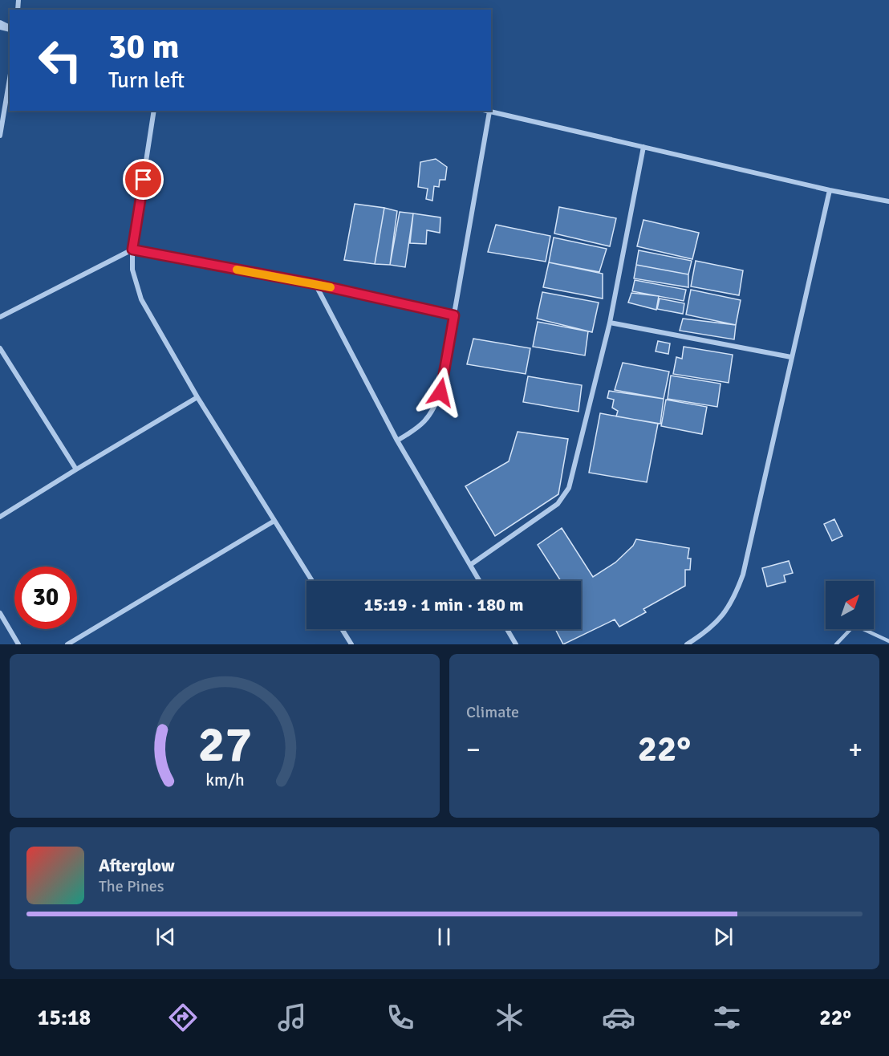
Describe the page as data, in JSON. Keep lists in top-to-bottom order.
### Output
{
  "north": "top right",
  "page": {
    "turn": ["30 m", "Turn left"],
    "limit": "30",
    "trip": "15:19 · 1 min · 180 m",
    "tile": "Climate",
    "heat": ["−", "22°", "+"],
    "song": ["Afterglow", "The Pines"],
    "tabs": ["15:18", "22°"],
    "gauge": ["27", "km/h"]
  }
}
